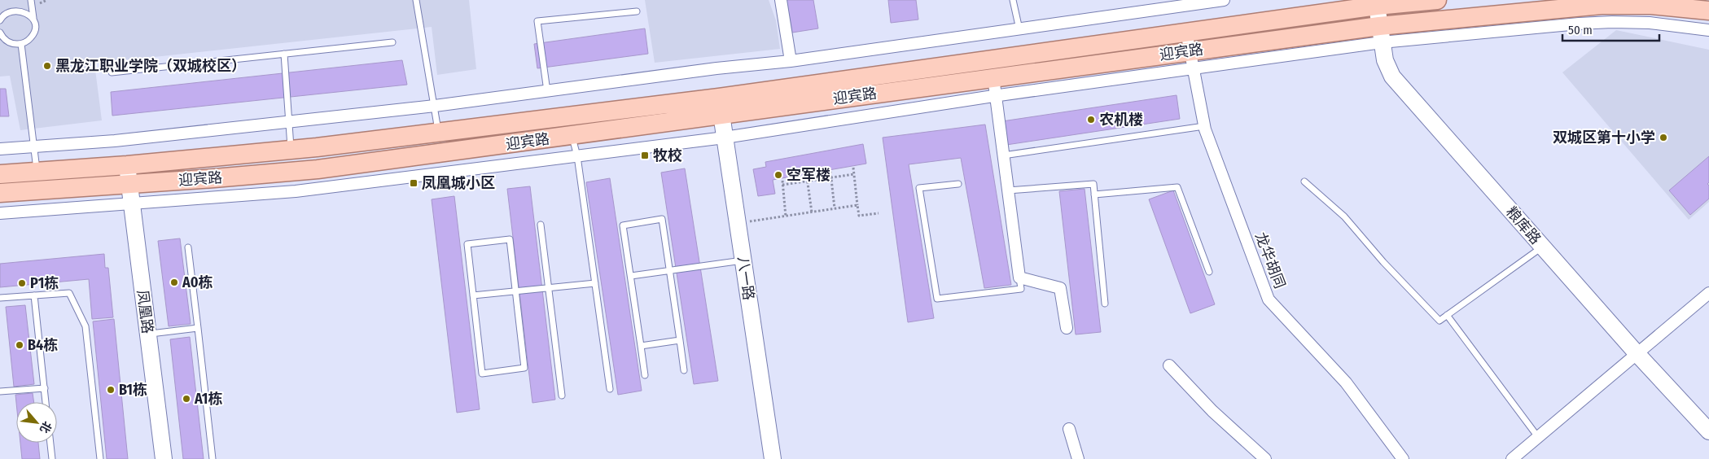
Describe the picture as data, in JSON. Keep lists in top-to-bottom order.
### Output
{
  "streets": {
    "main road": ["迎宾路"],
    "street": [
      "粮库路",
      "龙华胡同",
      "八一路",
      "凤凰路"
    ]
  },
  "crossings": [
    ["迎宾路", "粮库路"],
    ["迎宾路", "龙华胡同"],
    ["迎宾路", "八一路"],
    ["迎宾路", "凤凰路"]
  ],
  "places": {
    "other": [
      "黑龙江职业学院（双城校区）",
      "农机楼",
      "双城区第十小学",
      "空军楼",
      "A0栋",
      "P1栋",
      "B4栋",
      "B1栋",
      "A1栋"
    ],
    "transit": ["牧校", "凤凰城小区"]
  },
  "scale_bar": "50 m",
  "north": "bottom right"
}
